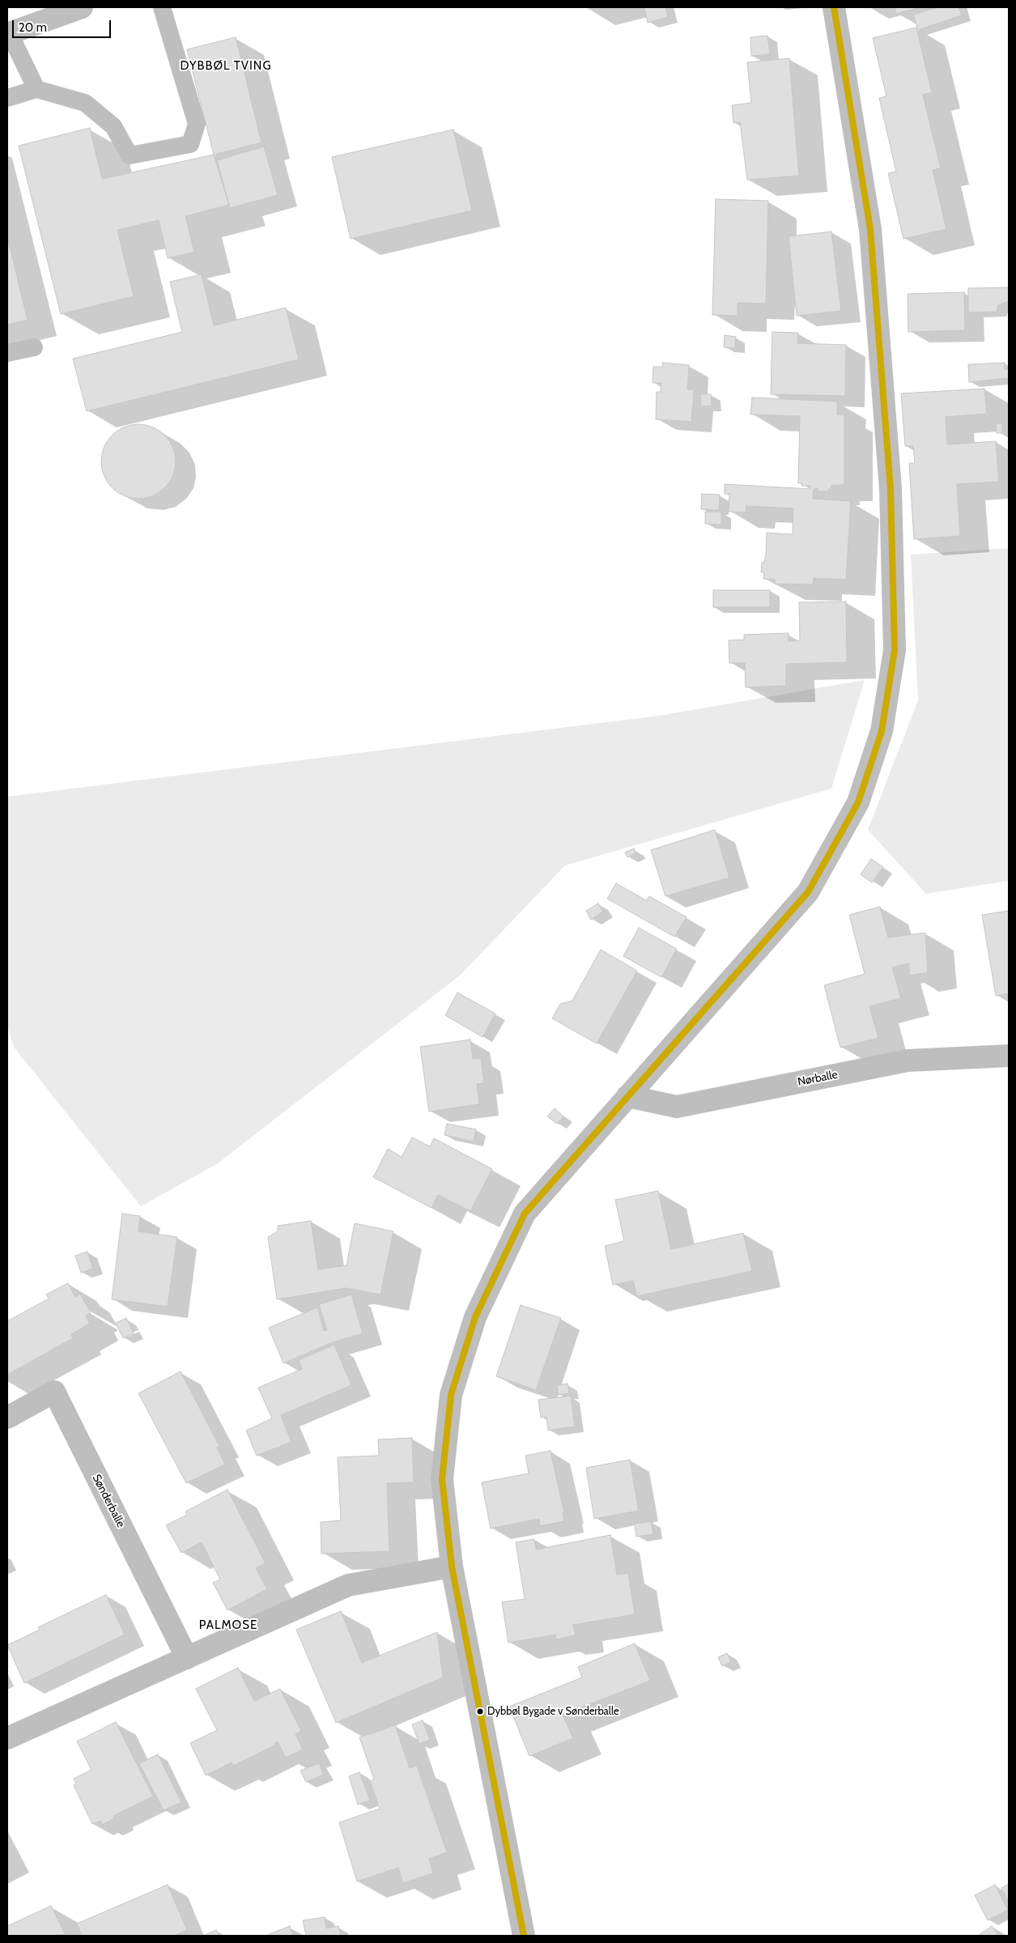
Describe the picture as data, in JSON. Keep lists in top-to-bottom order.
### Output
{
  "streets": {
    "street": ["Nørballe", "Sønderballe"]
  },
  "districts": ["DYBBØL TVING", "PALMOSE"],
  "places": ["Dybbøl Bygade v Sønderballe"],
  "scale_bar": "20 m"
}
